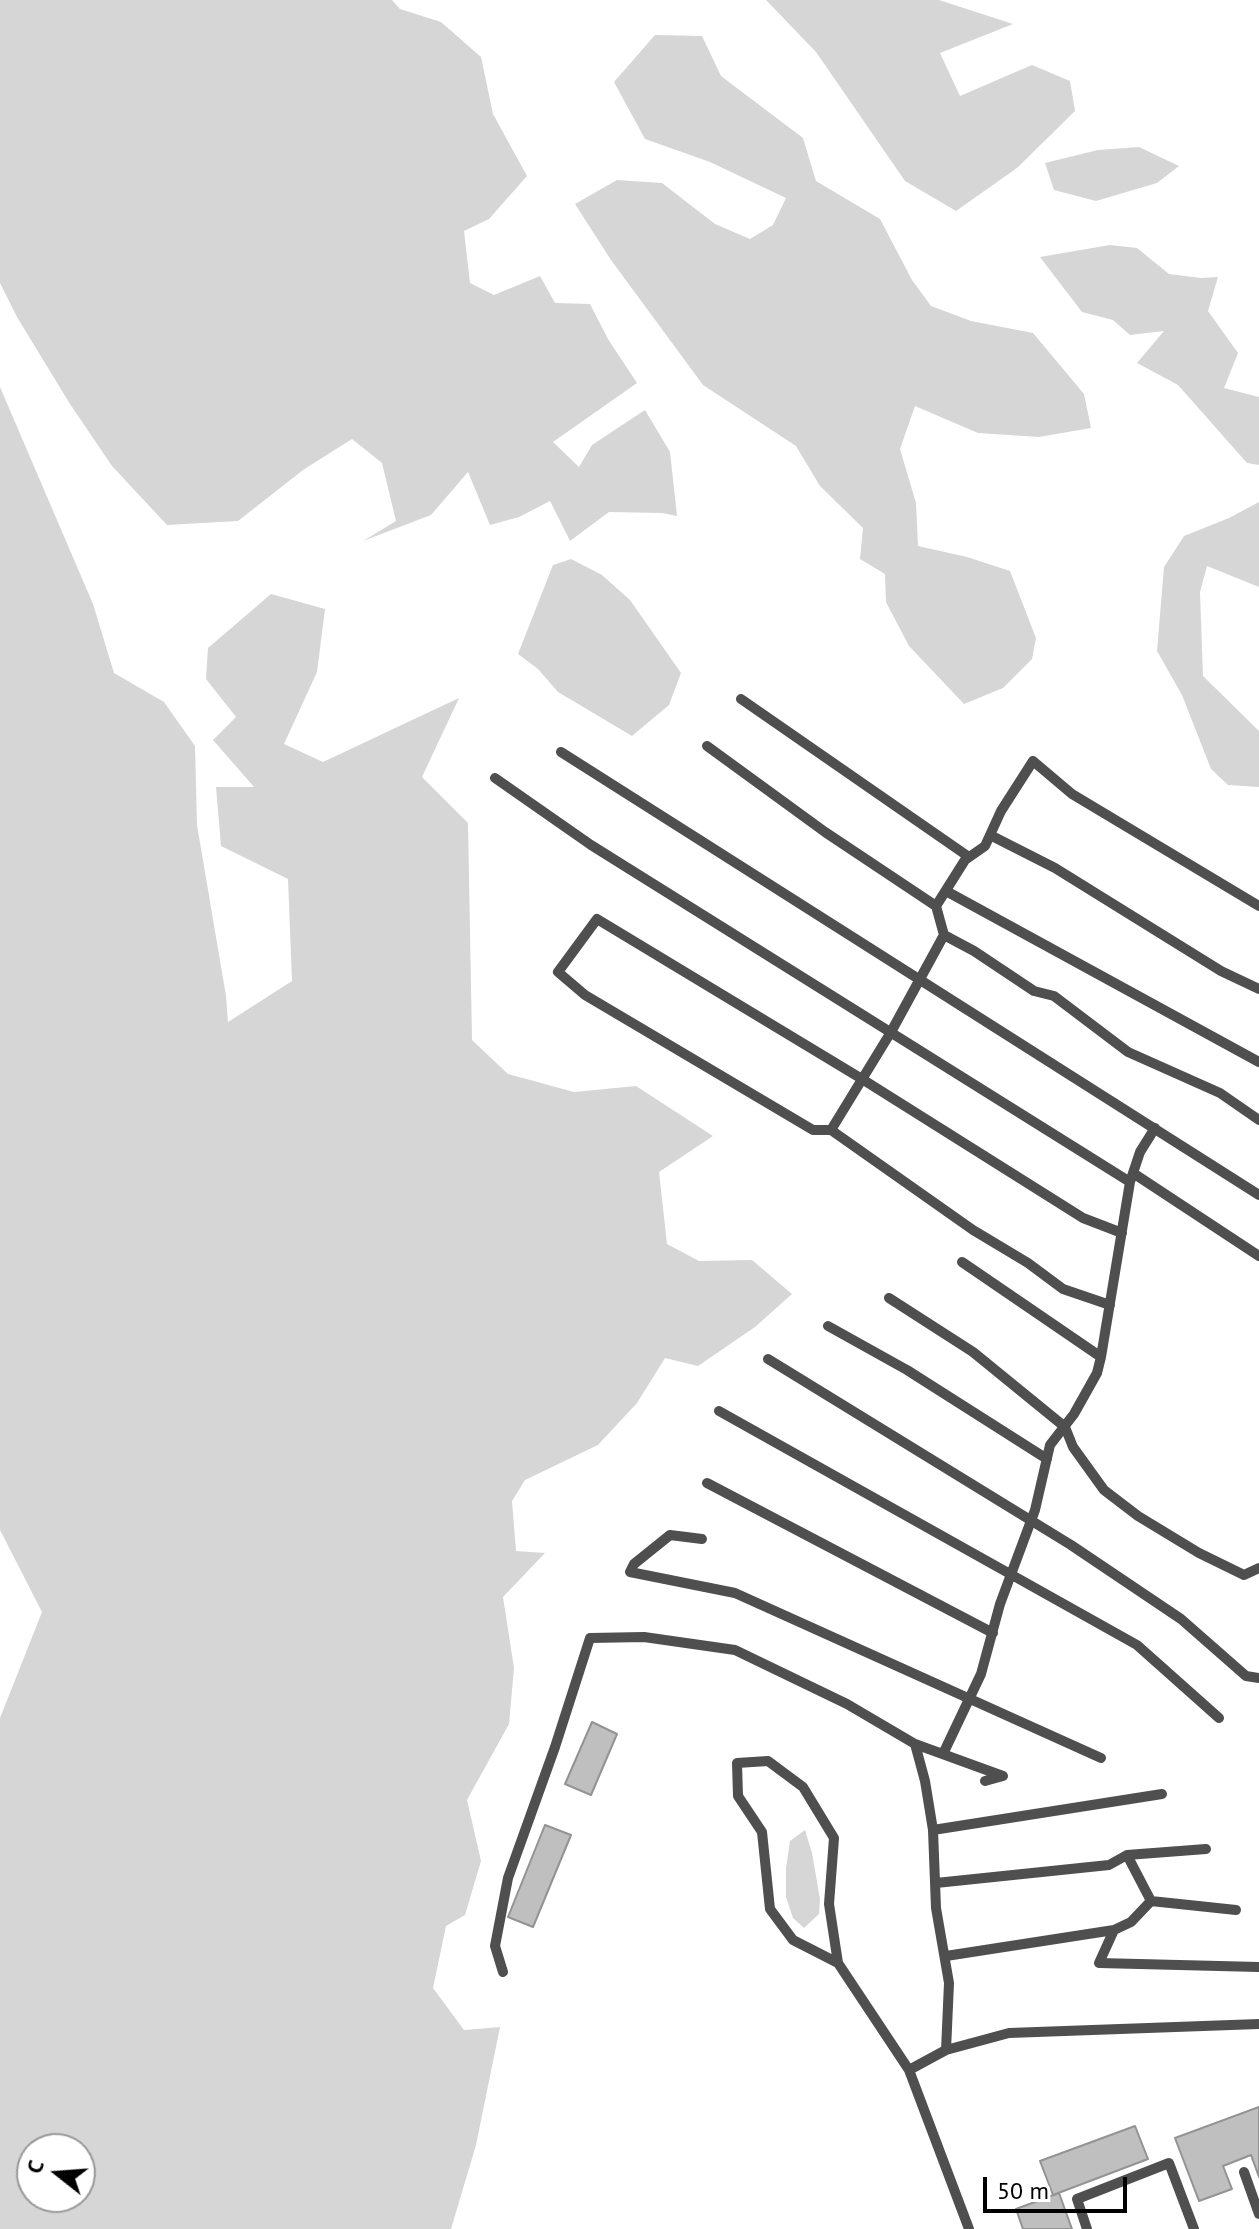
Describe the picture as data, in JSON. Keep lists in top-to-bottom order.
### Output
{
  "scale_bar": "50 m",
  "north": "left"
}
